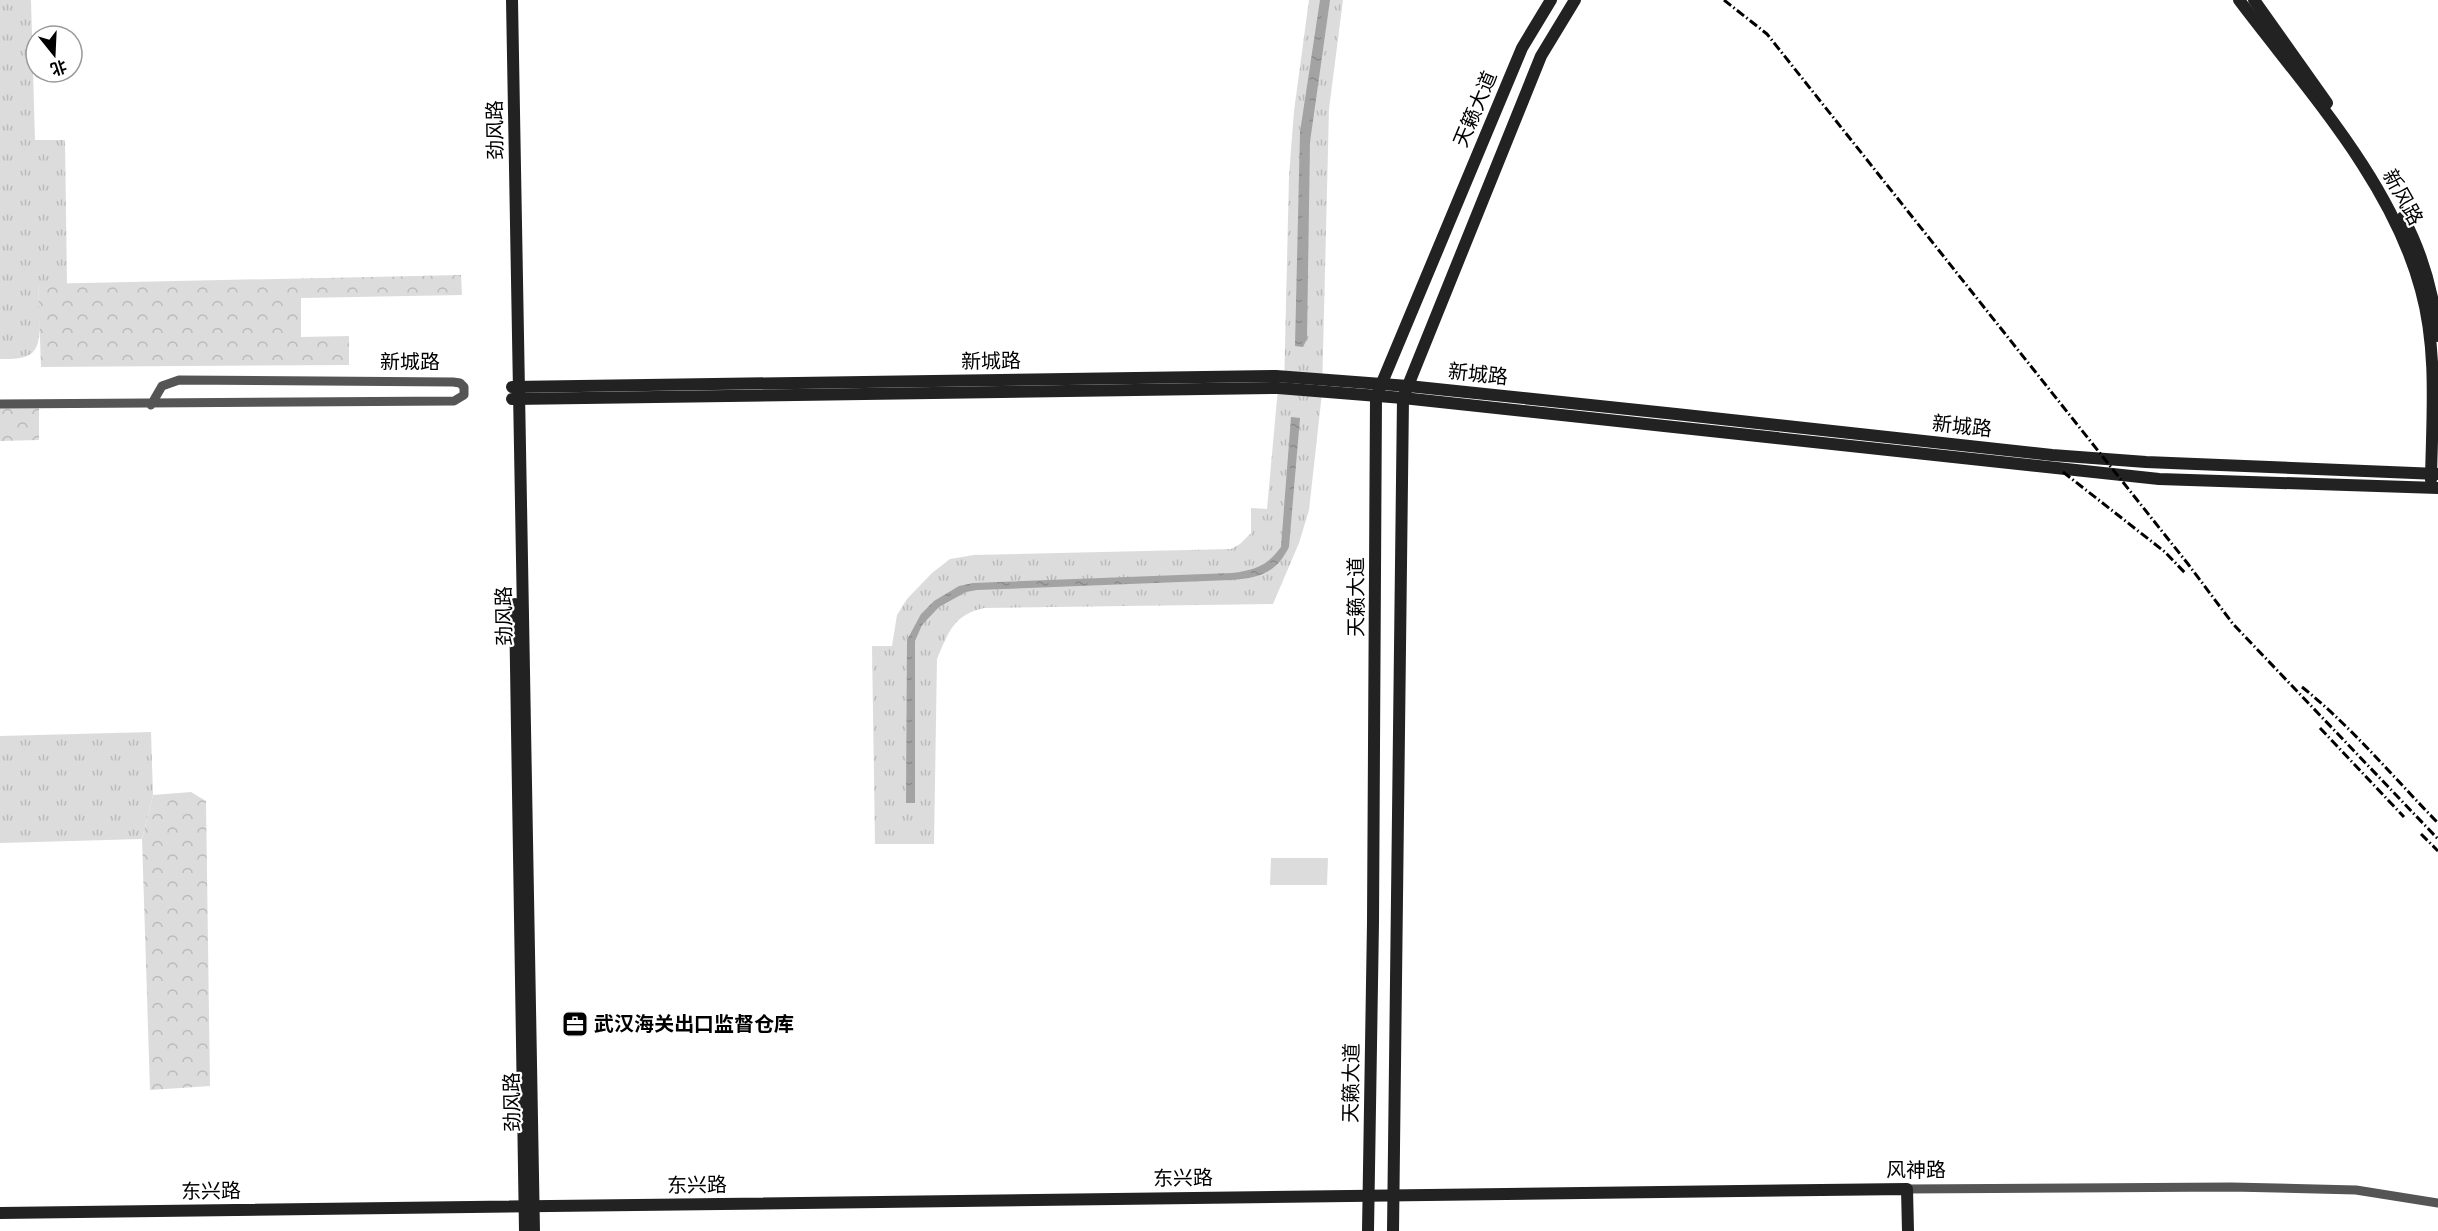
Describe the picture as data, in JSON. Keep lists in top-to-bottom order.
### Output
{
  "streets": {
    "street": [
      "天籁大道",
      "劲风路",
      "新风路",
      "新城路",
      "风神路",
      "东兴路"
    ]
  },
  "crossings": [
    ["天籁大道", "新城路"],
    ["天籁大道", "风神路"],
    ["天籁大道", "东兴路"],
    ["劲风路", "新城路"],
    ["劲风路", "东兴路"],
    ["新风路", "新城路"],
    ["风神路", "东兴路"]
  ],
  "places": {
    "office": ["武汉海关出口监督仓库"]
  },
  "north": "bottom"
}
